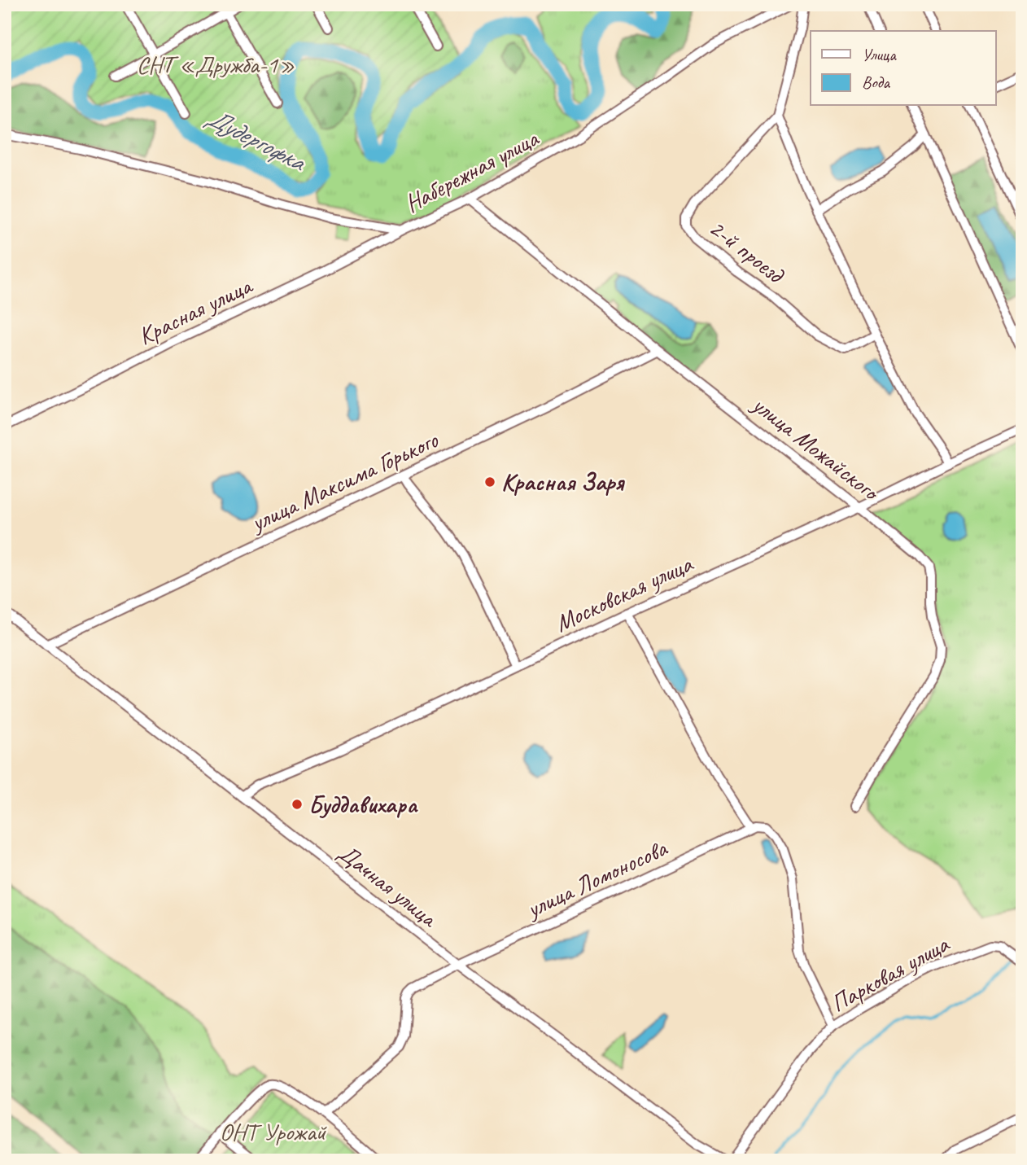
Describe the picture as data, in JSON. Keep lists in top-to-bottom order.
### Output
{
  "streets": {
    "street": [
      "Набережная улица",
      "2-й проезд",
      "Красная улица",
      "улица Можайского",
      "улица Максима Горького",
      "Московская улица",
      "улица Ломоносова",
      "Дачная улица",
      "Парковая улица"
    ]
  },
  "crossings": [
    ["Набережная улица", "Красная улица"],
    ["Набережная улица", "улица Можайского"],
    ["улица Можайского", "улица Максима Горького"],
    ["улица Можайского", "Московская улица"],
    ["улица Максима Горького", "Дачная улица"],
    ["Московская улица", "Дачная улица"],
    ["улица Ломоносова", "Дачная улица"]
  ],
  "water": ["Дудергофка"],
  "parks": ["СНТ «Дружба-1»", "ОНТ Урожай"],
  "places": ["Красная Заря", "Буддавихара"],
  "legend": ["Улица", "Вода"]
}
